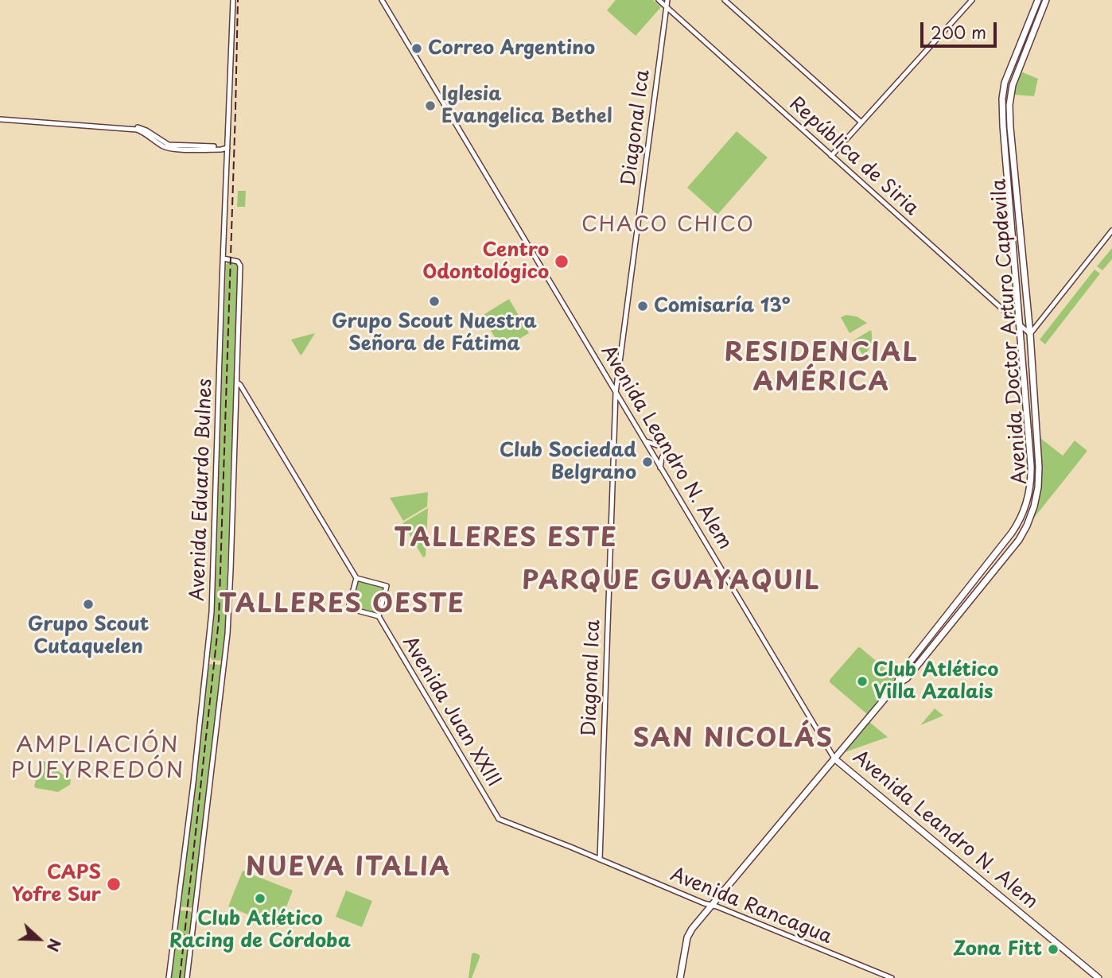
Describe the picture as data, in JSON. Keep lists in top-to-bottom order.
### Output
{
  "streets": {
    "main road": [
      "Diagonal Ica",
      "República de Siria",
      "Avenida Doctor Arturo Capdevila",
      "Avenida Leandro N. Alem",
      "Avenida Eduardo Bulnes",
      "Avenida Juan XXIII",
      "Avenida Rancagua"
    ]
  },
  "crossings": [
    ["Diagonal Ica", "República de Siria"],
    ["Diagonal Ica", "Avenida Leandro N. Alem"],
    ["Diagonal Ica", "Avenida Rancagua"],
    ["República de Siria", "Avenida Doctor Arturo Capdevila"],
    ["Avenida Doctor Arturo Capdevila", "Avenida Leandro N. Alem"],
    ["Avenida Doctor Arturo Capdevila", "Avenida Rancagua"],
    ["Avenida Juan XXIII", "Avenida Rancagua"]
  ],
  "districts": [
    "CHACO CHICO",
    "RESIDENCIAL AMÉRICA",
    "TALLERES ESTE",
    "PARQUE GUAYAQUIL",
    "TALLERES OESTE",
    "SAN NICOLÁS",
    "AMPLIACIÓN PUEYRREDÓN",
    "NUEVA ITALIA"
  ],
  "places": [
    "Correo Argentino",
    "Iglesia Evangelica Bethel",
    "Centro Odontológico",
    "Grupo Scout Nuestra Señora de Fátima",
    "Comisaría 13°",
    "Club Sociedad Belgrano",
    "Grupo Scout Cutaquelen",
    "Club Atlético Villa Azalais",
    "CAPS Yofre Sur",
    "Club Atlético Racing de Córdoba",
    "Zona Fitt"
  ],
  "scale_bar": "200 m",
  "north": "right"
}
